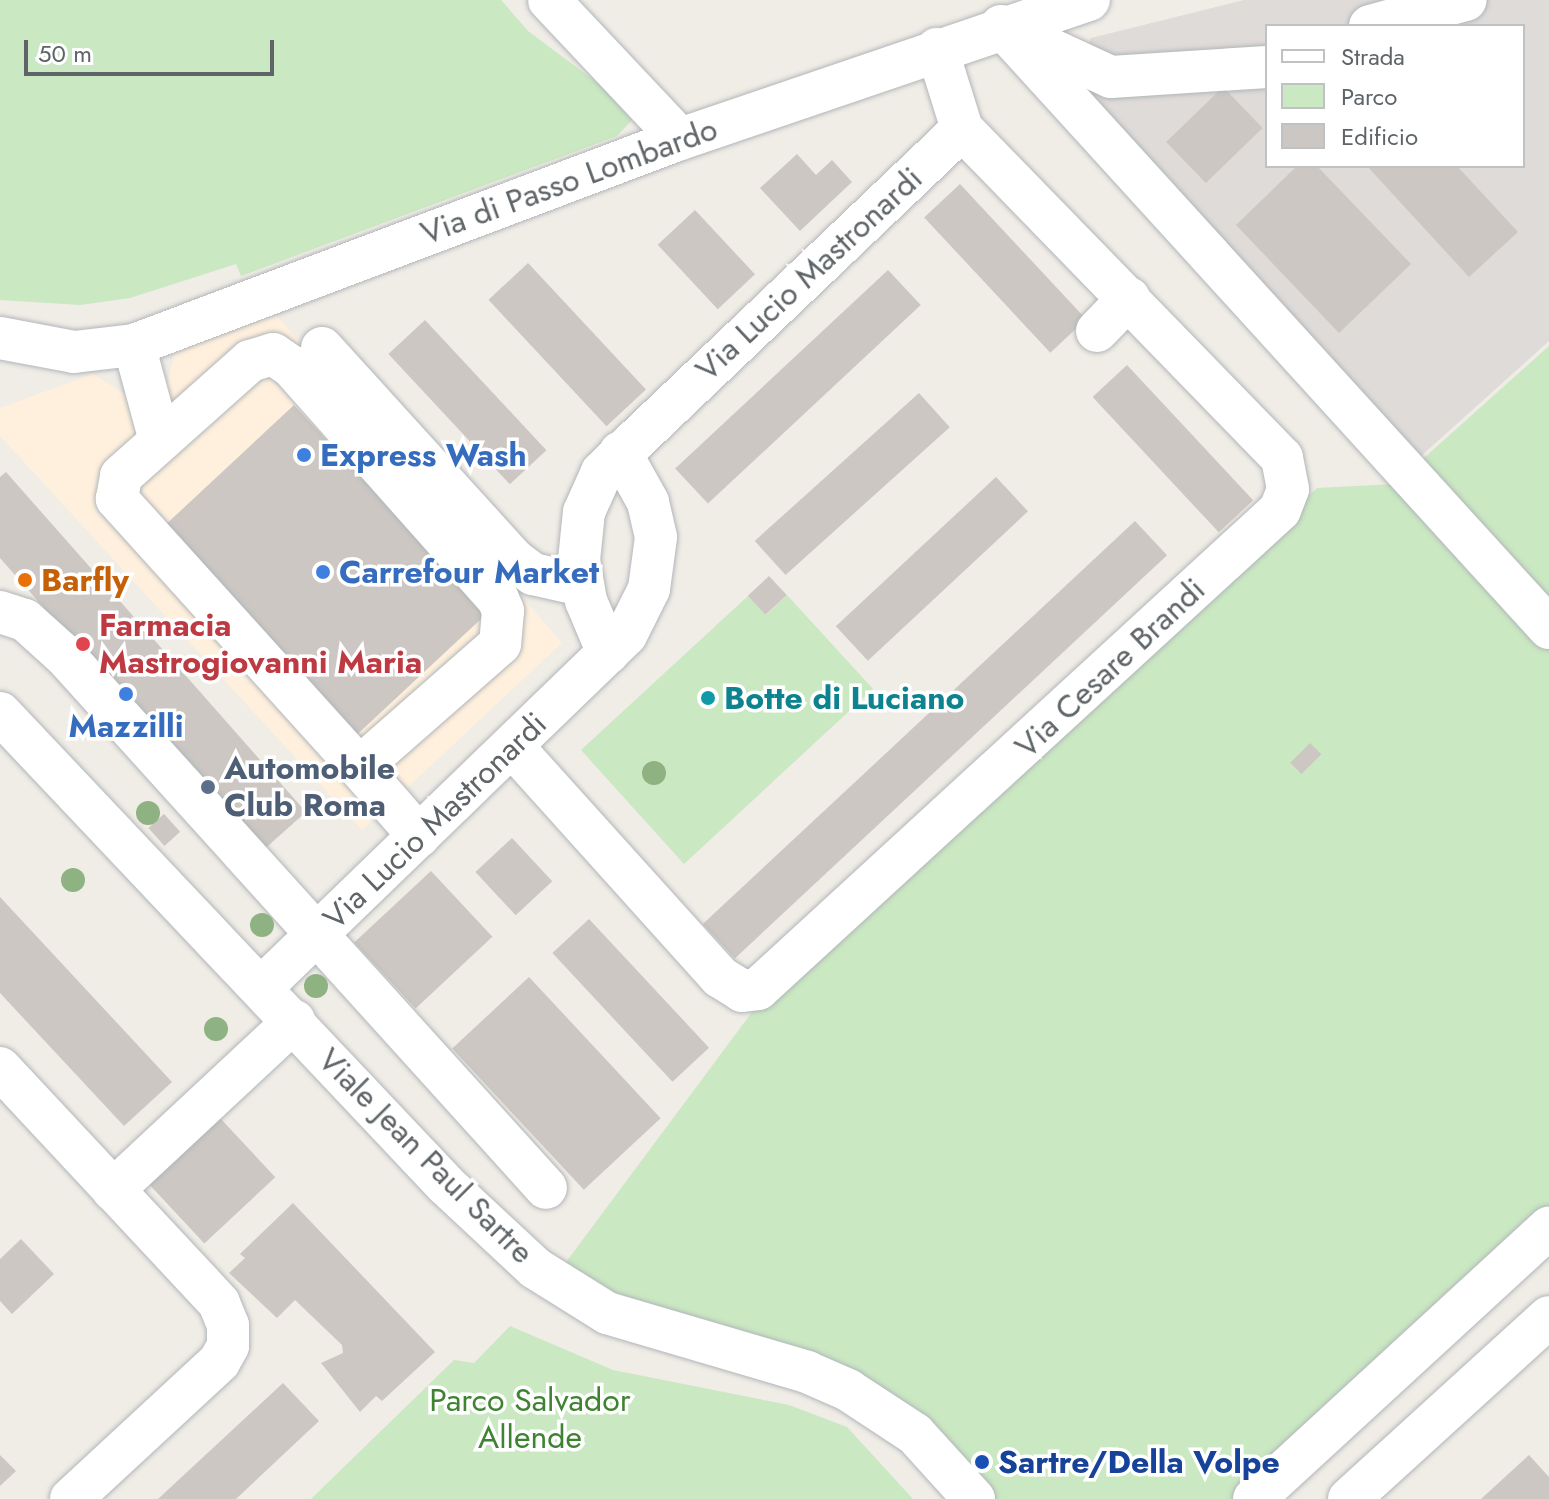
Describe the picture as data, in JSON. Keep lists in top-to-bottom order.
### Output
{
  "streets": {
    "street": [
      "Via di Passo Lombardo",
      "Via Lucio Mastronardi",
      "Via Cesare Brandi",
      "Viale Jean Paul Sartre"
    ]
  },
  "crossings": [
    ["Via di Passo Lombardo", "Via Cesare Brandi"],
    ["Via Lucio Mastronardi", "Via Cesare Brandi"],
    ["Via Lucio Mastronardi", "Viale Jean Paul Sartre"]
  ],
  "parks": ["Parco Salvador Allende"],
  "places": [
    "Express Wash",
    "Carrefour Market",
    "Barfly",
    "Farmacia Mastrogiovanni Maria",
    "Mazzilli",
    "Botte di Luciano",
    "Automobile Club Roma",
    "Sartre/Della Volpe"
  ],
  "legend": ["Strada", "Parco", "Edificio"],
  "scale_bar": "50 m"
}
